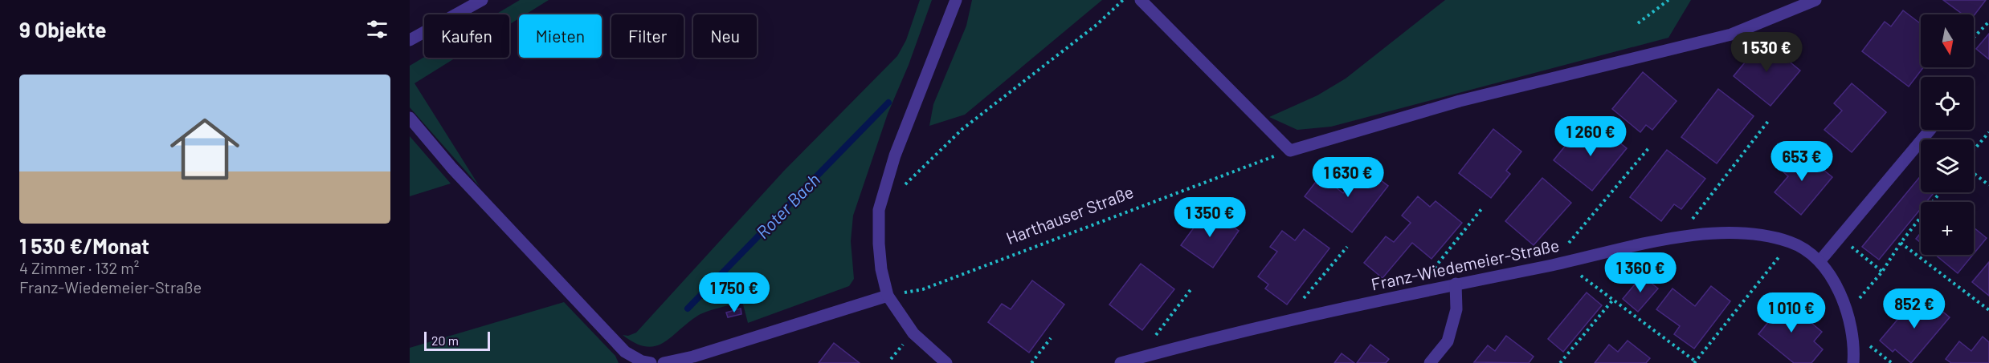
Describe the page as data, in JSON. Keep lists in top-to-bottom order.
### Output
{
  "streets": {
    "street": ["Franz-Wiedemeier-Straße"],
    "path": ["Harthauser Straße"]
  },
  "water": ["Roter Bach"],
  "scale_bar": "20 m",
  "north": "bottom",
  "page": {
    "heading": "9 Objekte",
    "map_buttons": "+",
    "chip": [
      "Kaufen",
      "Mieten",
      "Filter",
      "Neu"
    ],
    "price": [
      "1 530 €",
      "1 260 €",
      "653 €",
      "1 630 €",
      "1 350 €",
      "1 360 €",
      "1 750 €",
      "852 €",
      "1 010 €"
    ],
    "list": [
      {
        "name": "1 530 €/Monat",
        "note": "4 Zimmer · 132 m² · Franz-Wiedemeier-Straße"
      }
    ],
    "scale": "20 m"
  }
}
